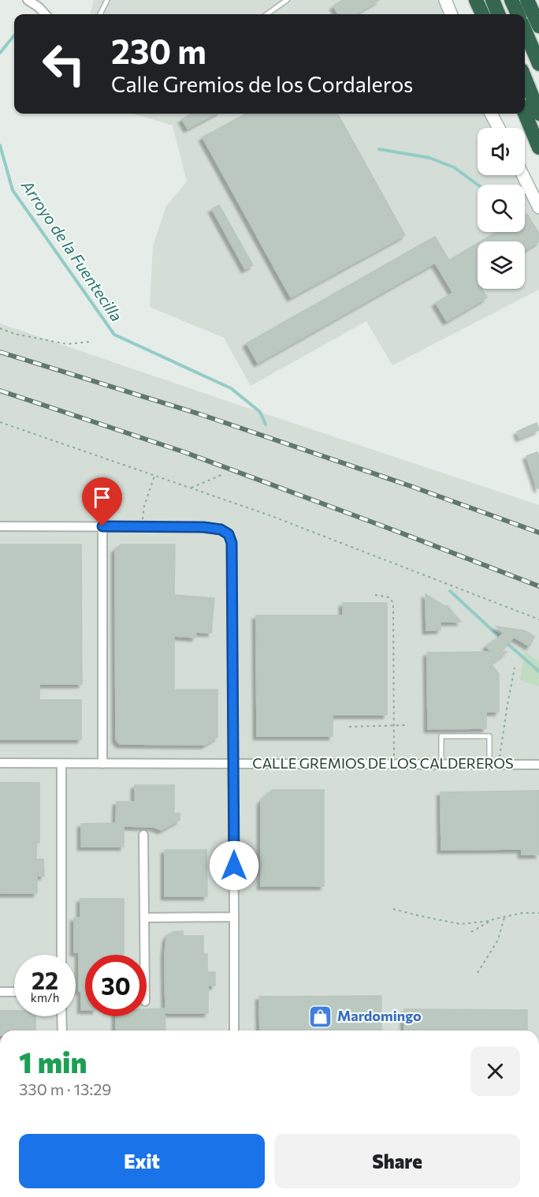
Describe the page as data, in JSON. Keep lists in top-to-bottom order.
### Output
{
  "streets": {
    "street": ["CALLE GREMIOS DE LOS CALDEREROS"]
  },
  "water": ["Arroyo de la Fuentecilla"],
  "places": {
    "shop": ["Mardomingo"]
  },
  "page": {
    "turn": ["230 m", "Calle Gremios de los Cordaleros"],
    "speed": "22 km/h",
    "limit": "30",
    "heading": ["1 min", "330 m · 13:29"],
    "buttons": ["Exit", "Share"]
  }
}
